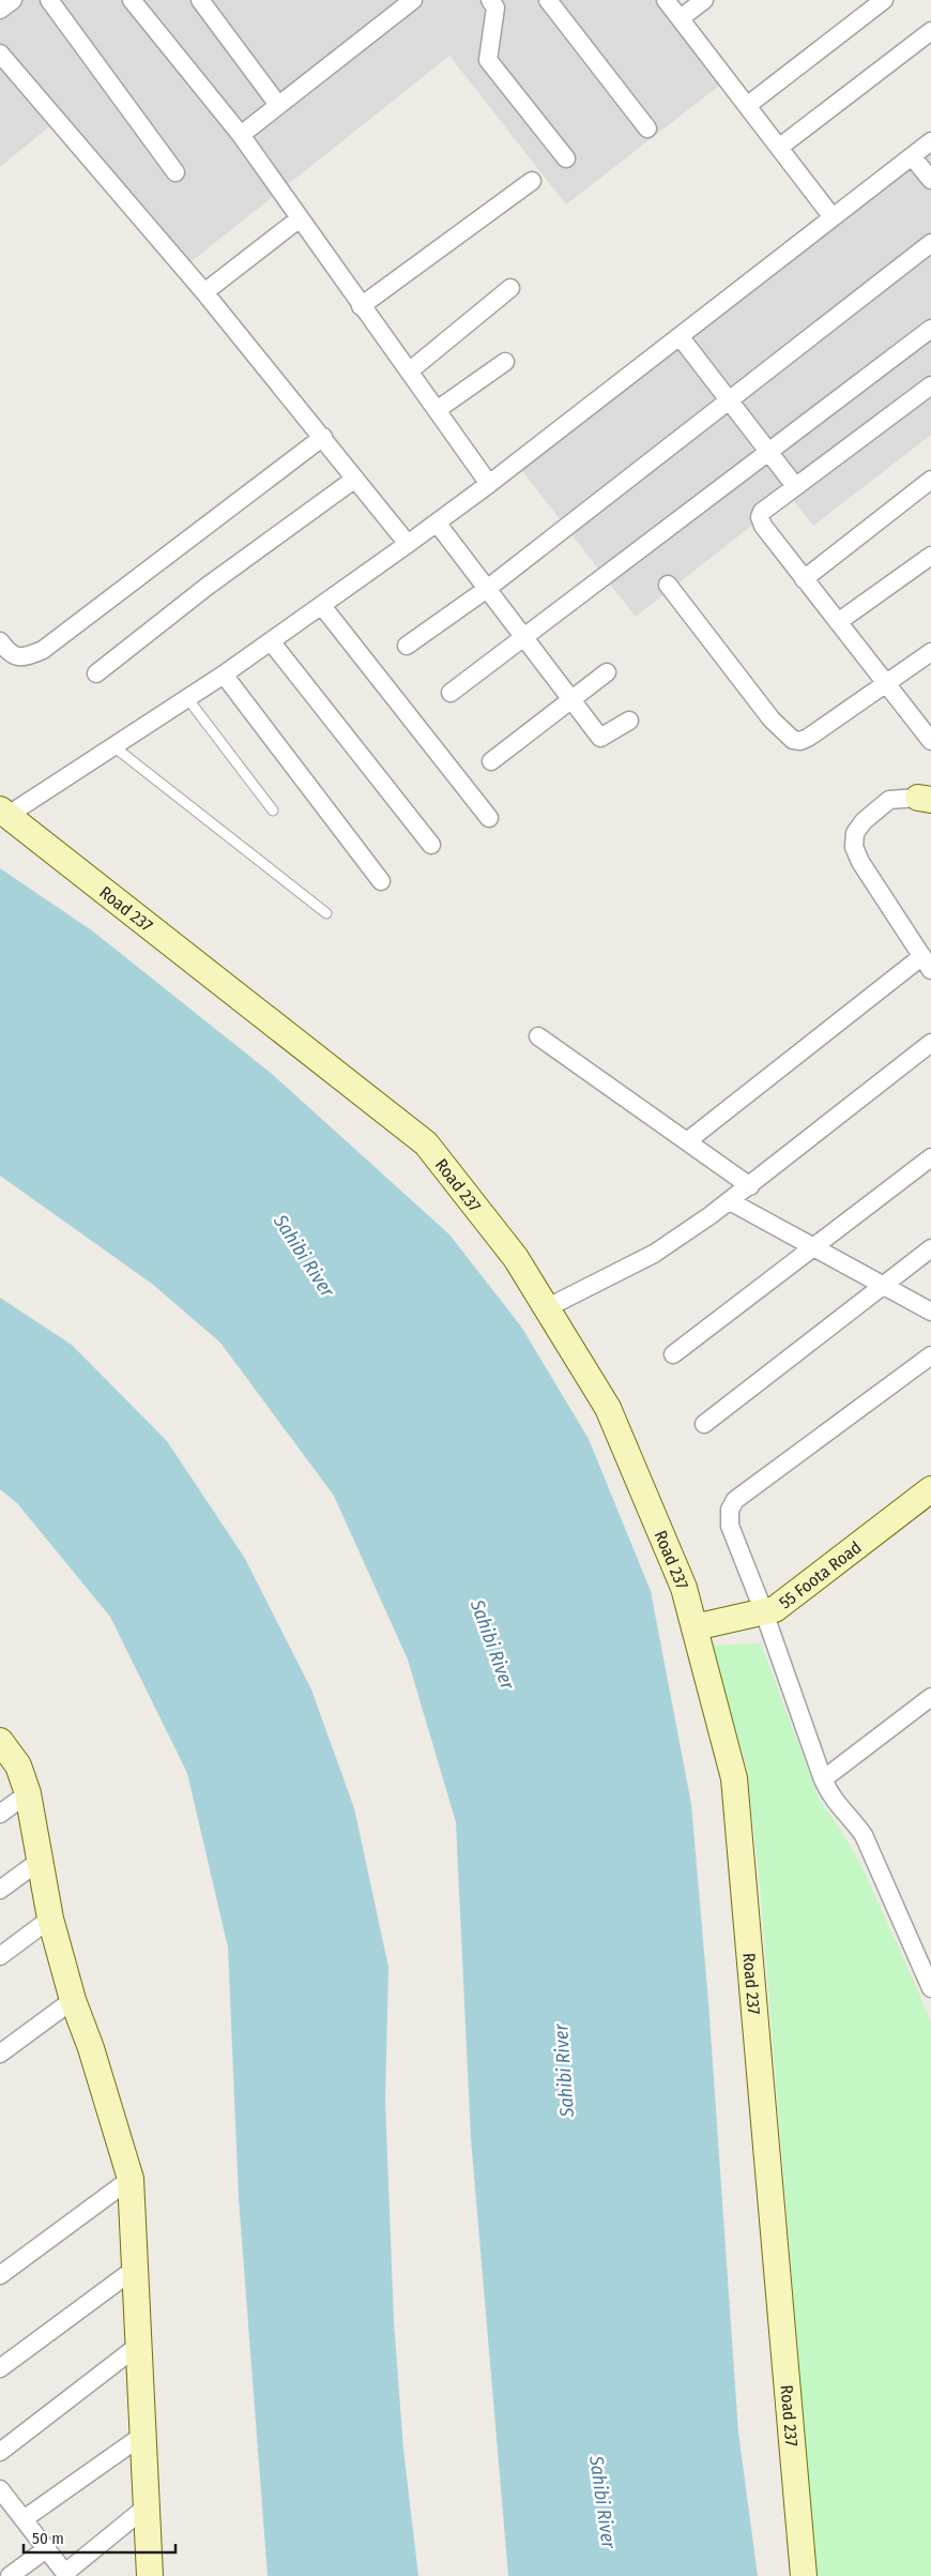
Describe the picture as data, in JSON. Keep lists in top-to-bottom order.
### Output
{
  "streets": {
    "street": ["Road 237", "55 Foota Road"]
  },
  "crossings": [
    ["Road 237", "55 Foota Road"]
  ],
  "water": ["Sahibi River"],
  "scale_bar": "50 m"
}
